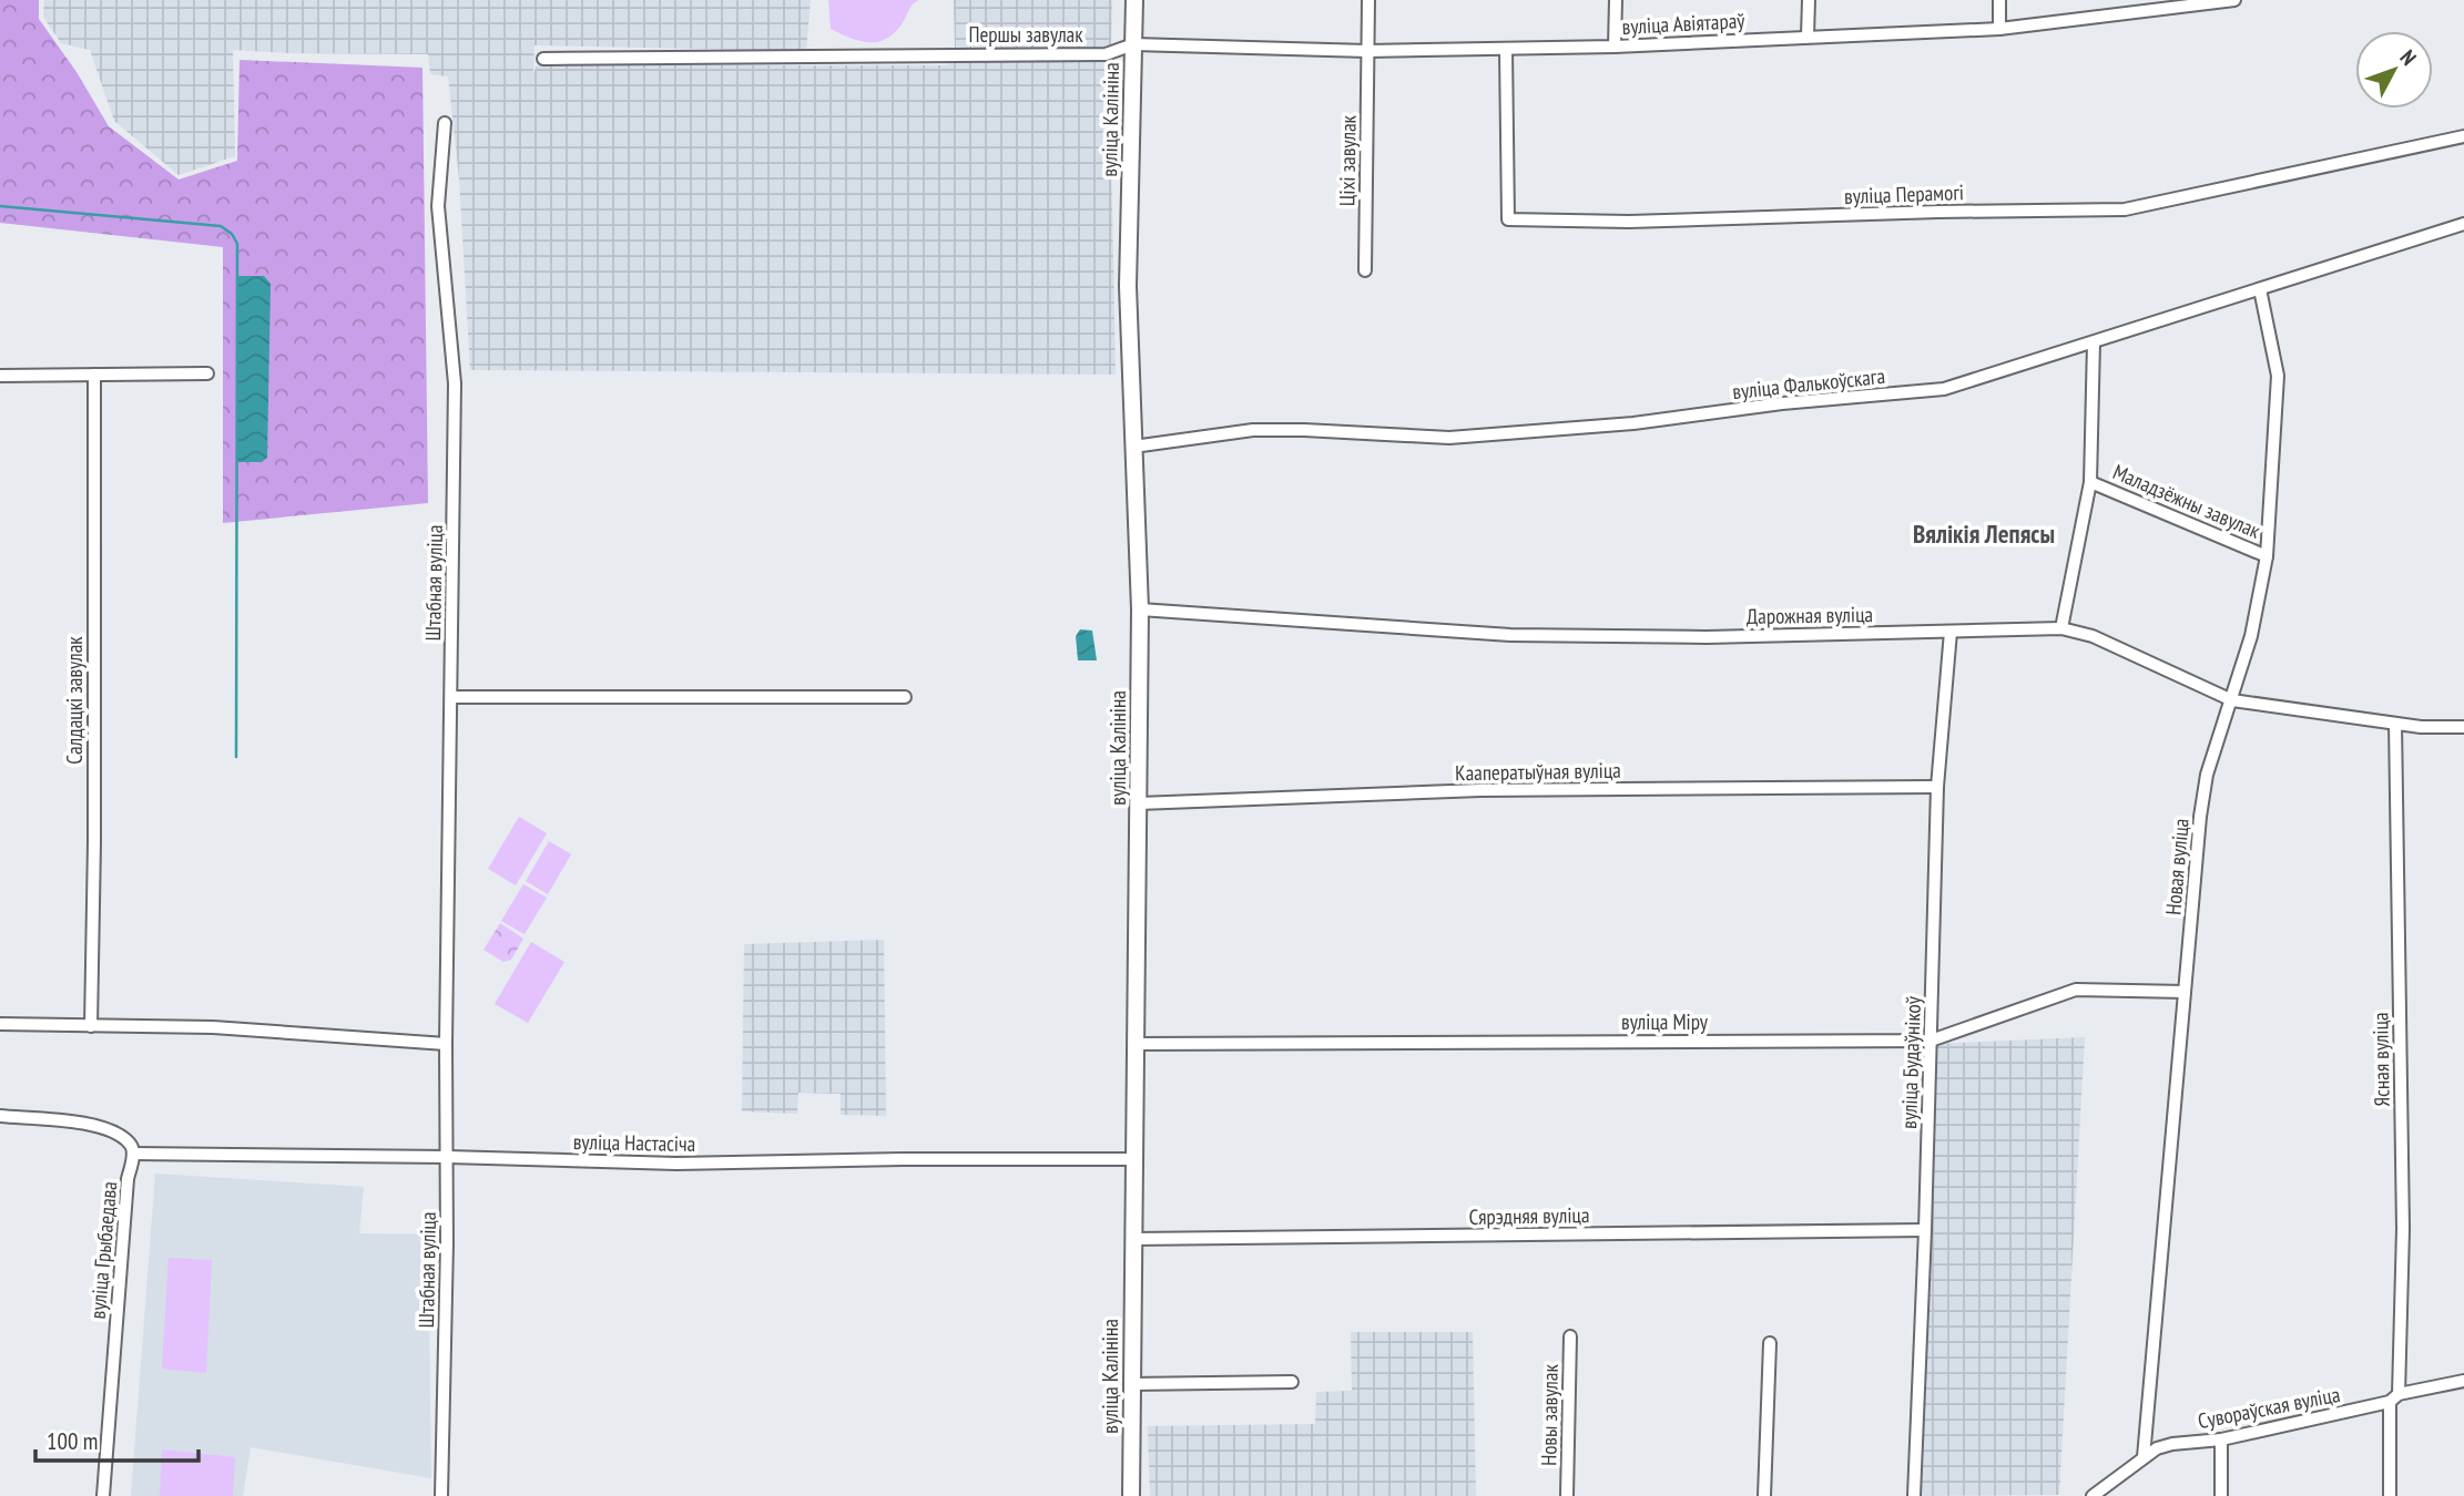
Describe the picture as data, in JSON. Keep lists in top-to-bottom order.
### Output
{
  "streets": {
    "street": [
      "вуліца Авіятараў",
      "Першы завулак",
      "вуліца Калініна",
      "Ціхі завулак",
      "вуліца Перамогі",
      "вуліца Фалькоўскага",
      "Маладзёжны завулак",
      "Штабная вуліца",
      "Дарожная вуліца",
      "Салдацкі завулак",
      "Кааператыўная вуліца",
      "Новая вуліца",
      "вуліца Міру",
      "Ясная вуліца",
      "вуліца Будаўнікоў",
      "вуліца Настасіча",
      "Сярэдняя вуліца",
      "вуліца Грыбаедава",
      "Сувораўская вуліца",
      "Новы завулак"
    ]
  },
  "crossings": [
    ["вуліца Авіятараў", "Першы завулак"],
    ["вуліца Авіятараў", "вуліца Перамогі"],
    ["Першы завулак", "вуліца Калініна"],
    ["Першы завулак", "Ціхі завулак"],
    ["Першы завулак", "вуліца Перамогі"],
    ["вуліца Калініна", "вуліца Фалькоўскага"],
    ["вуліца Калініна", "Дарожная вуліца"],
    ["вуліца Калініна", "Кааператыўная вуліца"],
    ["вуліца Калініна", "вуліца Міру"],
    ["вуліца Калініна", "вуліца Настасіча"],
    ["вуліца Калініна", "Сярэдняя вуліца"],
    ["вуліца Фалькоўскага", "Новая вуліца"],
    ["Маладзёжны завулак", "Новая вуліца"],
    ["Штабная вуліца", "вуліца Настасіча"],
    ["Дарожная вуліца", "Новая вуліца"],
    ["Дарожная вуліца", "Ясная вуліца"],
    ["Дарожная вуліца", "вуліца Будаўнікоў"],
    ["Кааператыўная вуліца", "вуліца Будаўнікоў"],
    ["Новая вуліца", "вуліца Міру"],
    ["Новая вуліца", "Сувораўская вуліца"],
    ["вуліца Міру", "вуліца Будаўнікоў"],
    ["Ясная вуліца", "Сувораўская вуліца"],
    ["вуліца Будаўнікоў", "Сярэдняя вуліца"],
    ["вуліца Настасіча", "вуліца Грыбаедава"]
  ],
  "districts": ["Вялікія Лепясы"],
  "scale_bar": "100 m",
  "north": "top right"
}
